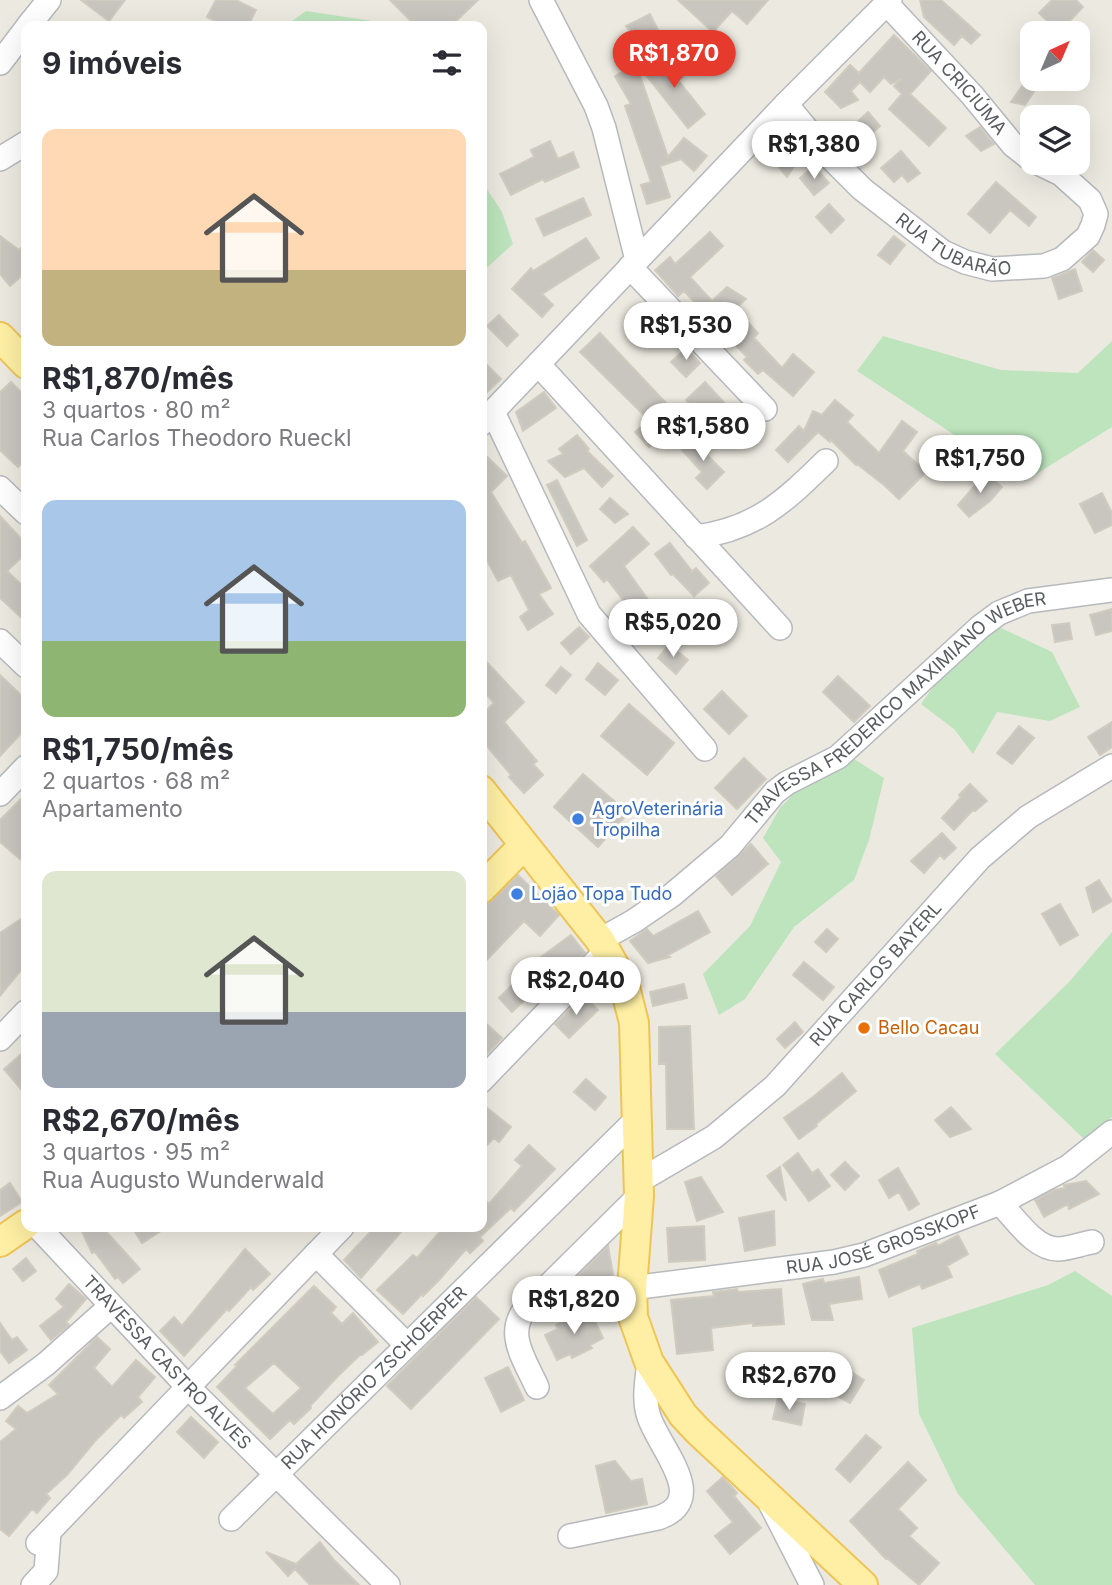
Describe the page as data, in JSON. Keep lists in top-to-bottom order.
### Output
{
  "streets": {
    "street": [
      "RUA CRICIÚMA",
      "RUA TUBARÃO",
      "TRAVESSA FREDERICO MAXIMIANO WEBER",
      "RUA CARLOS BAYERL",
      "RUA JOSÉ GROSSKOPF",
      "TRAVESSA CASTRO ALVES",
      "RUA HONÓRIO ZSCHOERPER"
    ]
  },
  "crossings": [
    ["TRAVESSA CASTRO ALVES", "RUA HONÓRIO ZSCHOERPER"]
  ],
  "places": ["AgroVeterinária Tropilha", "Lojão Topa Tudo", "Bello Cacau"],
  "north": "top right",
  "page": {
    "heading": "9 imóveis",
    "price": [
      "R$1,870",
      "R$1,380",
      "R$1,530",
      "R$1,580",
      "R$1,750",
      "R$5,020",
      "R$2,040",
      "R$1,820",
      "R$2,670"
    ],
    "list": [
      {
        "name": "R$1,870/mês",
        "note": "3 quartos · 80 m² · Rua Carlos Theodoro Rueckl"
      },
      {
        "name": "R$1,750/mês",
        "note": "2 quartos · 68 m² · Apartamento"
      },
      {
        "name": "R$2,670/mês",
        "note": "3 quartos · 95 m² · Rua Augusto Wunderwald"
      }
    ]
  }
}
